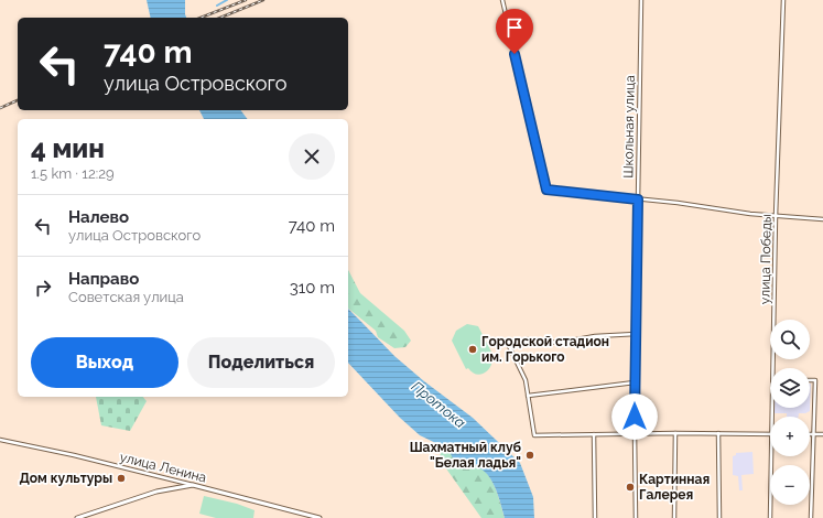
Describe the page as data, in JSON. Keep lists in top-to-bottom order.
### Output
{
  "streets": {
    "main road": ["улица Ленина"],
    "street": ["Школьная улица", "улица Победы"]
  },
  "water": ["Протока"],
  "places": [
    "Городской cтадион им. Горького",
    "Шахматный клуб \"Белая ладья\"",
    "Дом культуры",
    "Картинная Галерея"
  ],
  "page": {
    "turn": ["740 m", "улица Островского"],
    "heading": ["4 мин", "1.5 km · 12:29"],
    "list": [
      {
        "name": "Налево",
        "note": "улица Островского",
        "value": "740 m"
      },
      {
        "name": "Направо",
        "note": "Советская улица",
        "value": "310 m"
      }
    ],
    "map_buttons": ["+", "−"],
    "buttons": ["Выход", "Поделиться"]
  }
}
